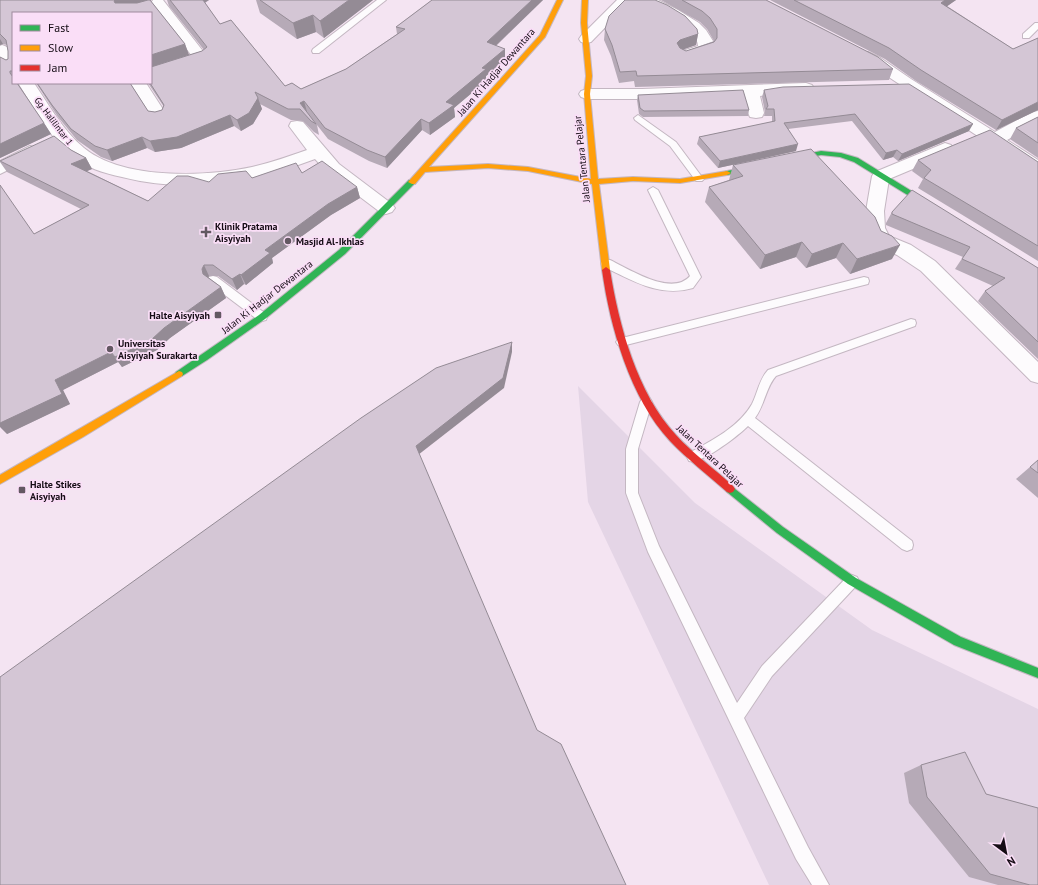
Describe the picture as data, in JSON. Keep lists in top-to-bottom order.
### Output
{
  "streets": {
    "main road": ["Jalan Ki Hadjar Dewantara", "Jalan Tentara Pelajar"],
    "street": ["Gg. Halilintar 1"]
  },
  "places": {
    "health": ["Klinik Pratama Aisyiyah"],
    "other": ["Masjid Al-Ikhlas", "Universitas Aisyiyah Surakarta"],
    "transit": ["Halte Aisyiyah", "Halte Stikes Aisyiyah"]
  },
  "legend": ["Fast", "Slow", "Jam"],
  "north": "bottom right"
}
